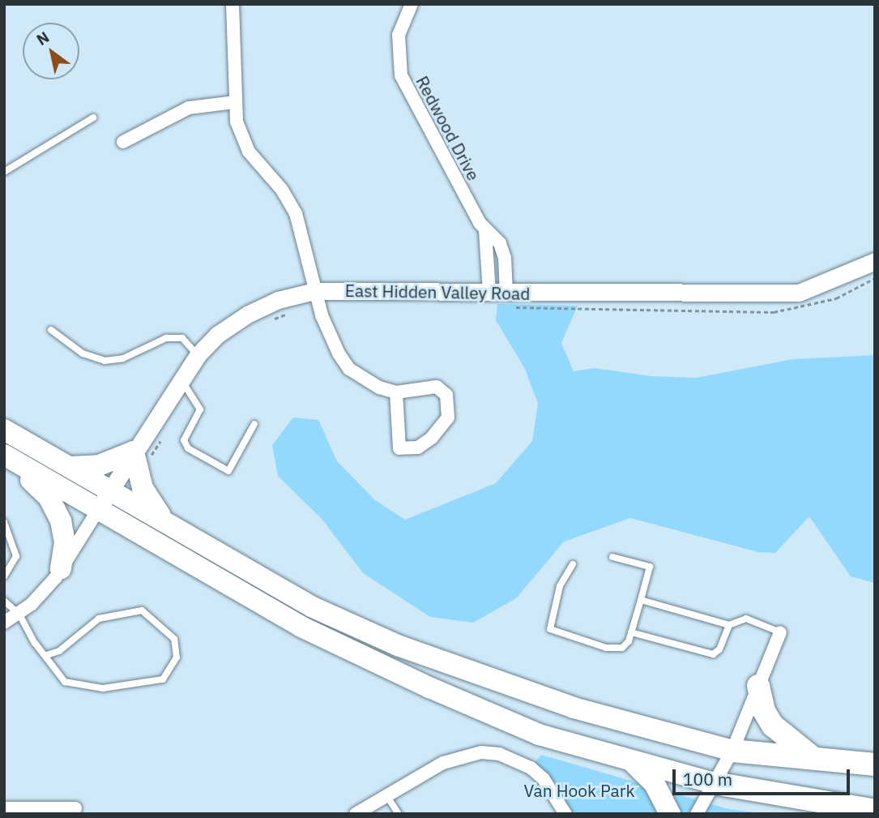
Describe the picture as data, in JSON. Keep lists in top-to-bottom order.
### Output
{
  "streets": {
    "main road": ["East Hidden Valley Road"],
    "street": ["Redwood Drive"]
  },
  "crossings": [
    ["Redwood Drive", "East Hidden Valley Road"]
  ],
  "parks": ["Van Hook Park"],
  "scale_bar": "100 m",
  "north": "top left"
}
